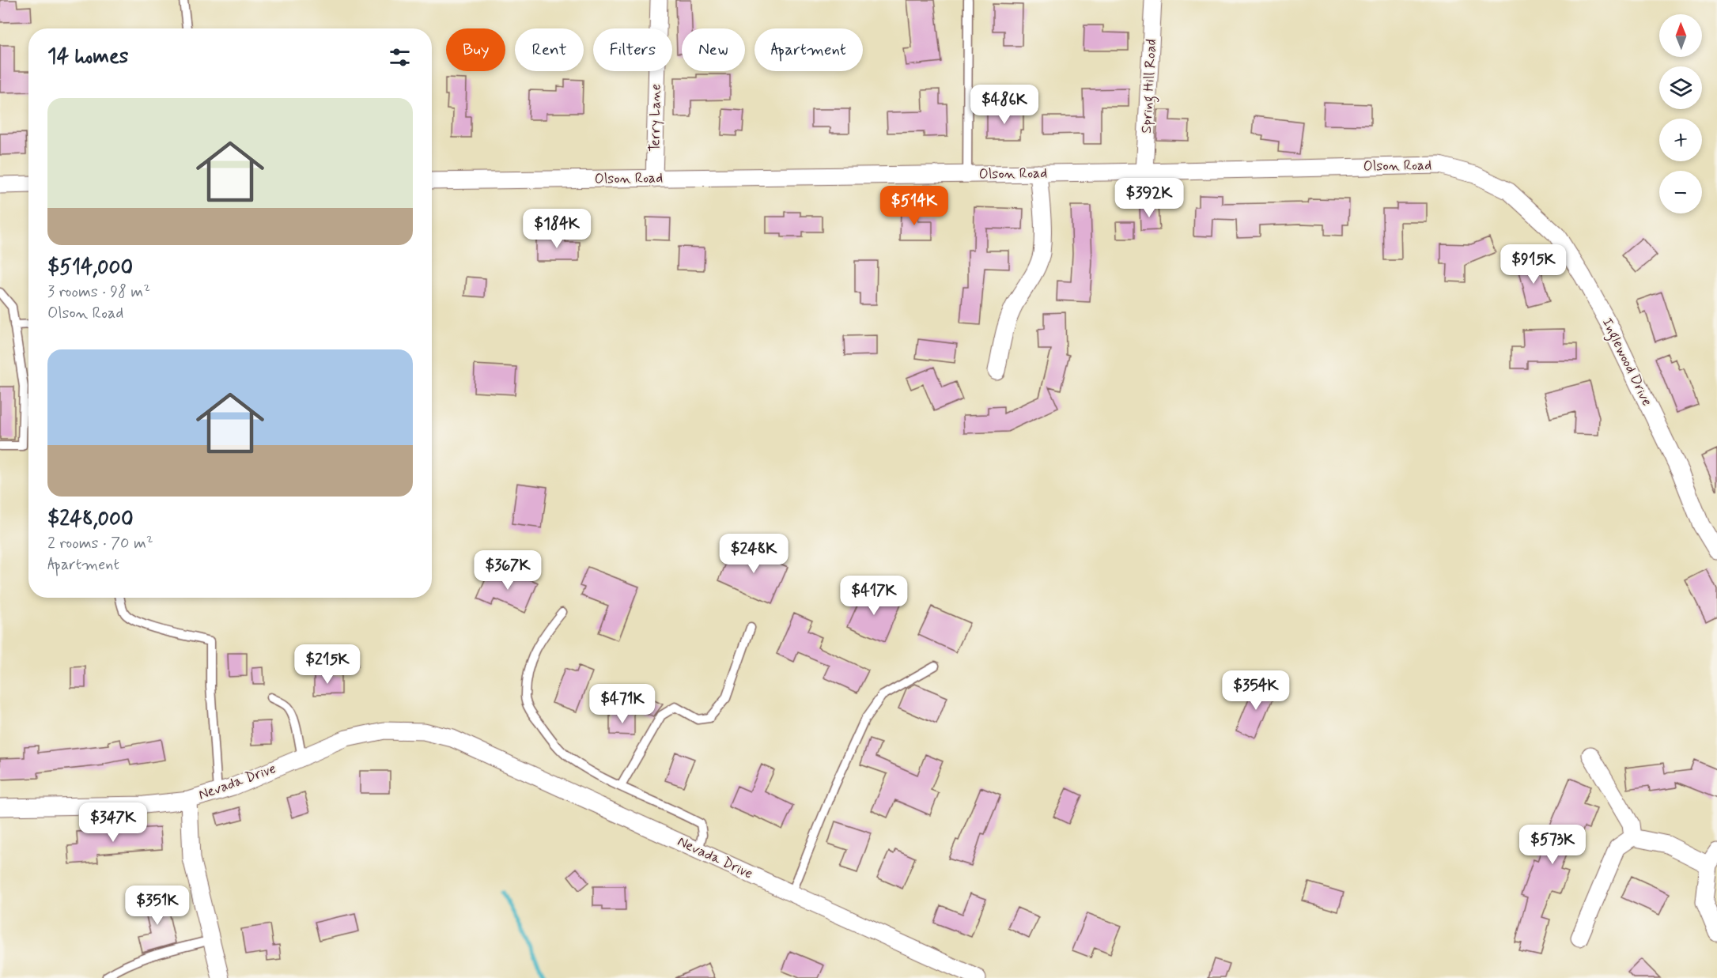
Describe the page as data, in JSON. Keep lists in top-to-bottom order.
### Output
{
  "streets": {
    "street": [
      "Spring Hill Road",
      "Terry Lane",
      "Olson Road",
      "Inglewood Drive",
      "Nevada Drive"
    ]
  },
  "crossings": [
    ["Spring Hill Road", "Olson Road"],
    ["Terry Lane", "Olson Road"],
    ["Olson Road", "Inglewood Drive"]
  ],
  "north": "top",
  "page": {
    "map_buttons": ["+", "−"],
    "chip": [
      "Buy",
      "Rent",
      "Filters",
      "New",
      "Apartment"
    ],
    "heading": "14 homes",
    "price": [
      "$486K",
      "$392K",
      "$514K",
      "$184K",
      "$915K",
      "$248K",
      "$367K",
      "$417K",
      "$215K",
      "$354K",
      "$471K",
      "$347K",
      "$573K",
      "$351K"
    ],
    "list": [
      {
        "name": "$514,000",
        "note": "3 rooms · 98 m² · Olson Road"
      },
      {
        "name": "$248,000",
        "note": "2 rooms · 70 m² · Apartment"
      }
    ]
  }
}
